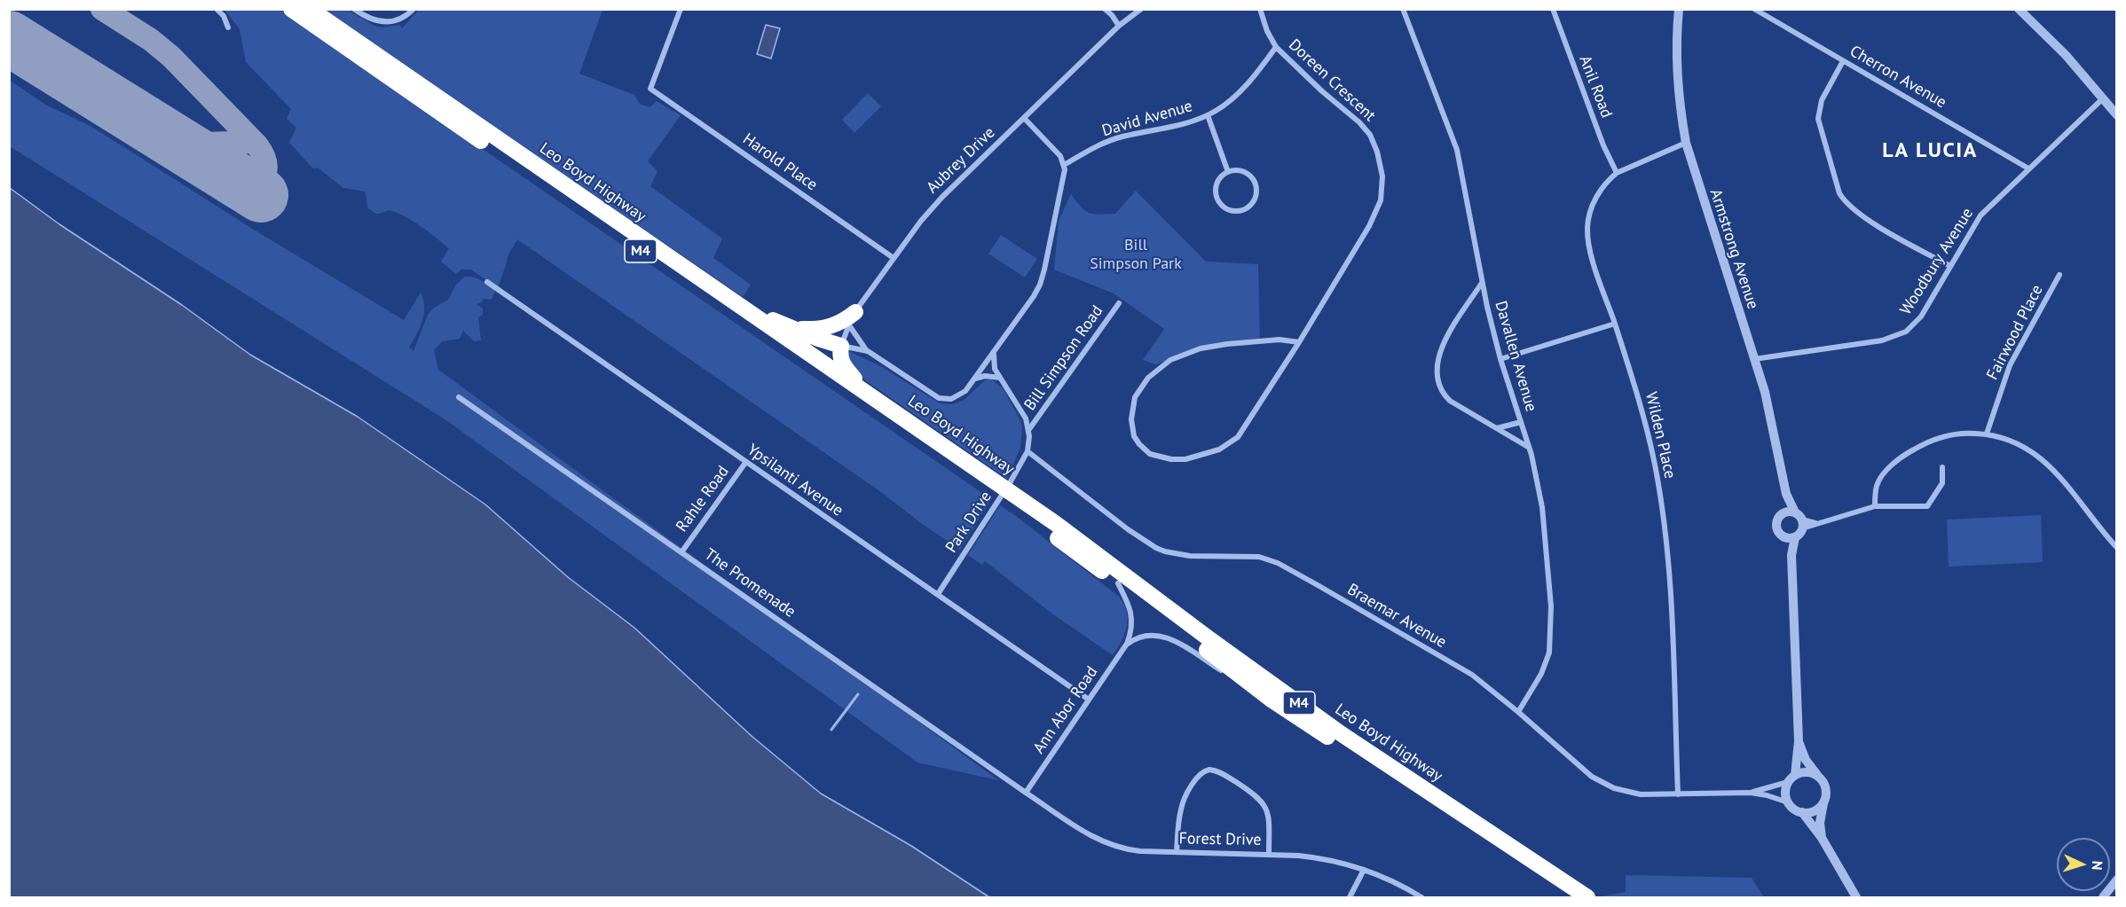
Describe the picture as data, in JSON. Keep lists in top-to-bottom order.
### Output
{
  "streets": {
    "highway": ["Leo Boyd Highway", "M4"],
    "street": [
      "Cherron Avenue",
      "Doreen Crescent",
      "Anil Road",
      "David Avenue",
      "Aubrey Drive",
      "Harold Place",
      "Armstrong Avenue",
      "Woodbury Avenue",
      "Fairwood Place",
      "Davallen Avenue",
      "Bill Simpson Road",
      "Wilden Place",
      "Ypsilanti Avenue",
      "Rahle Road",
      "Park Drive",
      "The Promenade",
      "Braemar Avenue",
      "Ann Abor Road",
      "Forest Drive"
    ]
  },
  "crossings": [
    ["Cherron Avenue", "Woodbury Avenue"],
    ["Doreen Crescent", "David Avenue"],
    ["Anil Road", "Wilden Place"],
    ["Aubrey Drive", "Harold Place"],
    ["Leo Boyd Highway", "Ann Abor Road"],
    ["Armstrong Avenue", "Woodbury Avenue"],
    ["Armstrong Avenue", "Wilden Place"],
    ["Davallen Avenue", "Braemar Avenue"],
    ["Bill Simpson Road", "Park Drive"],
    ["Wilden Place", "Braemar Avenue"],
    ["Ypsilanti Avenue", "Rahle Road"],
    ["Ypsilanti Avenue", "Park Drive"],
    ["Ypsilanti Avenue", "Ann Abor Road"],
    ["Rahle Road", "The Promenade"],
    ["Park Drive", "Braemar Avenue"],
    ["The Promenade", "Ann Abor Road"],
    ["The Promenade", "Forest Drive"],
    ["Ann Abor Road", "Forest Drive"]
  ],
  "districts": ["LA LUCIA"],
  "parks": ["Bill Simpson Park"],
  "north": "right"
}
